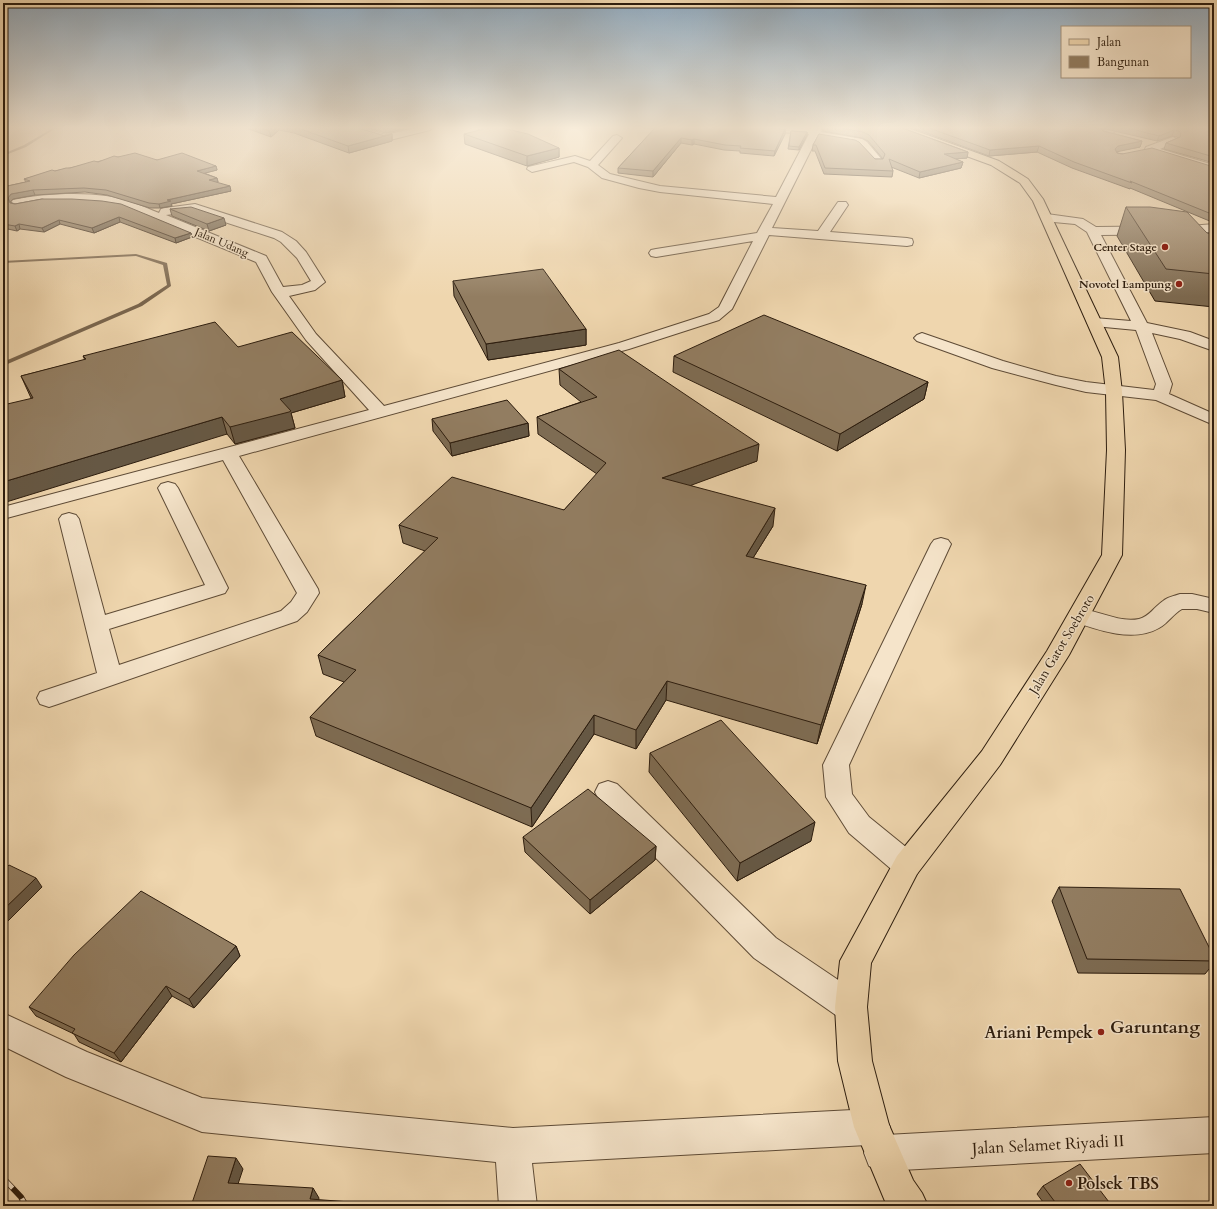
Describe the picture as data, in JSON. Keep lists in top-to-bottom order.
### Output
{
  "streets": {
    "main road": ["Jalan Gatot Soebroto"],
    "street": ["Jalan Udang", "Jalan Selamet Riyadi II"]
  },
  "crossings": [
    ["Jalan Gatot Soebroto", "Jalan Selamet Riyadi II"]
  ],
  "districts": ["Garuntang"],
  "places": [
    "Center Stage",
    "Novotel Lampung",
    "Ariani Pempek",
    "Polsek TBS"
  ],
  "legend": ["Jalan", "Bangunan"]
}
